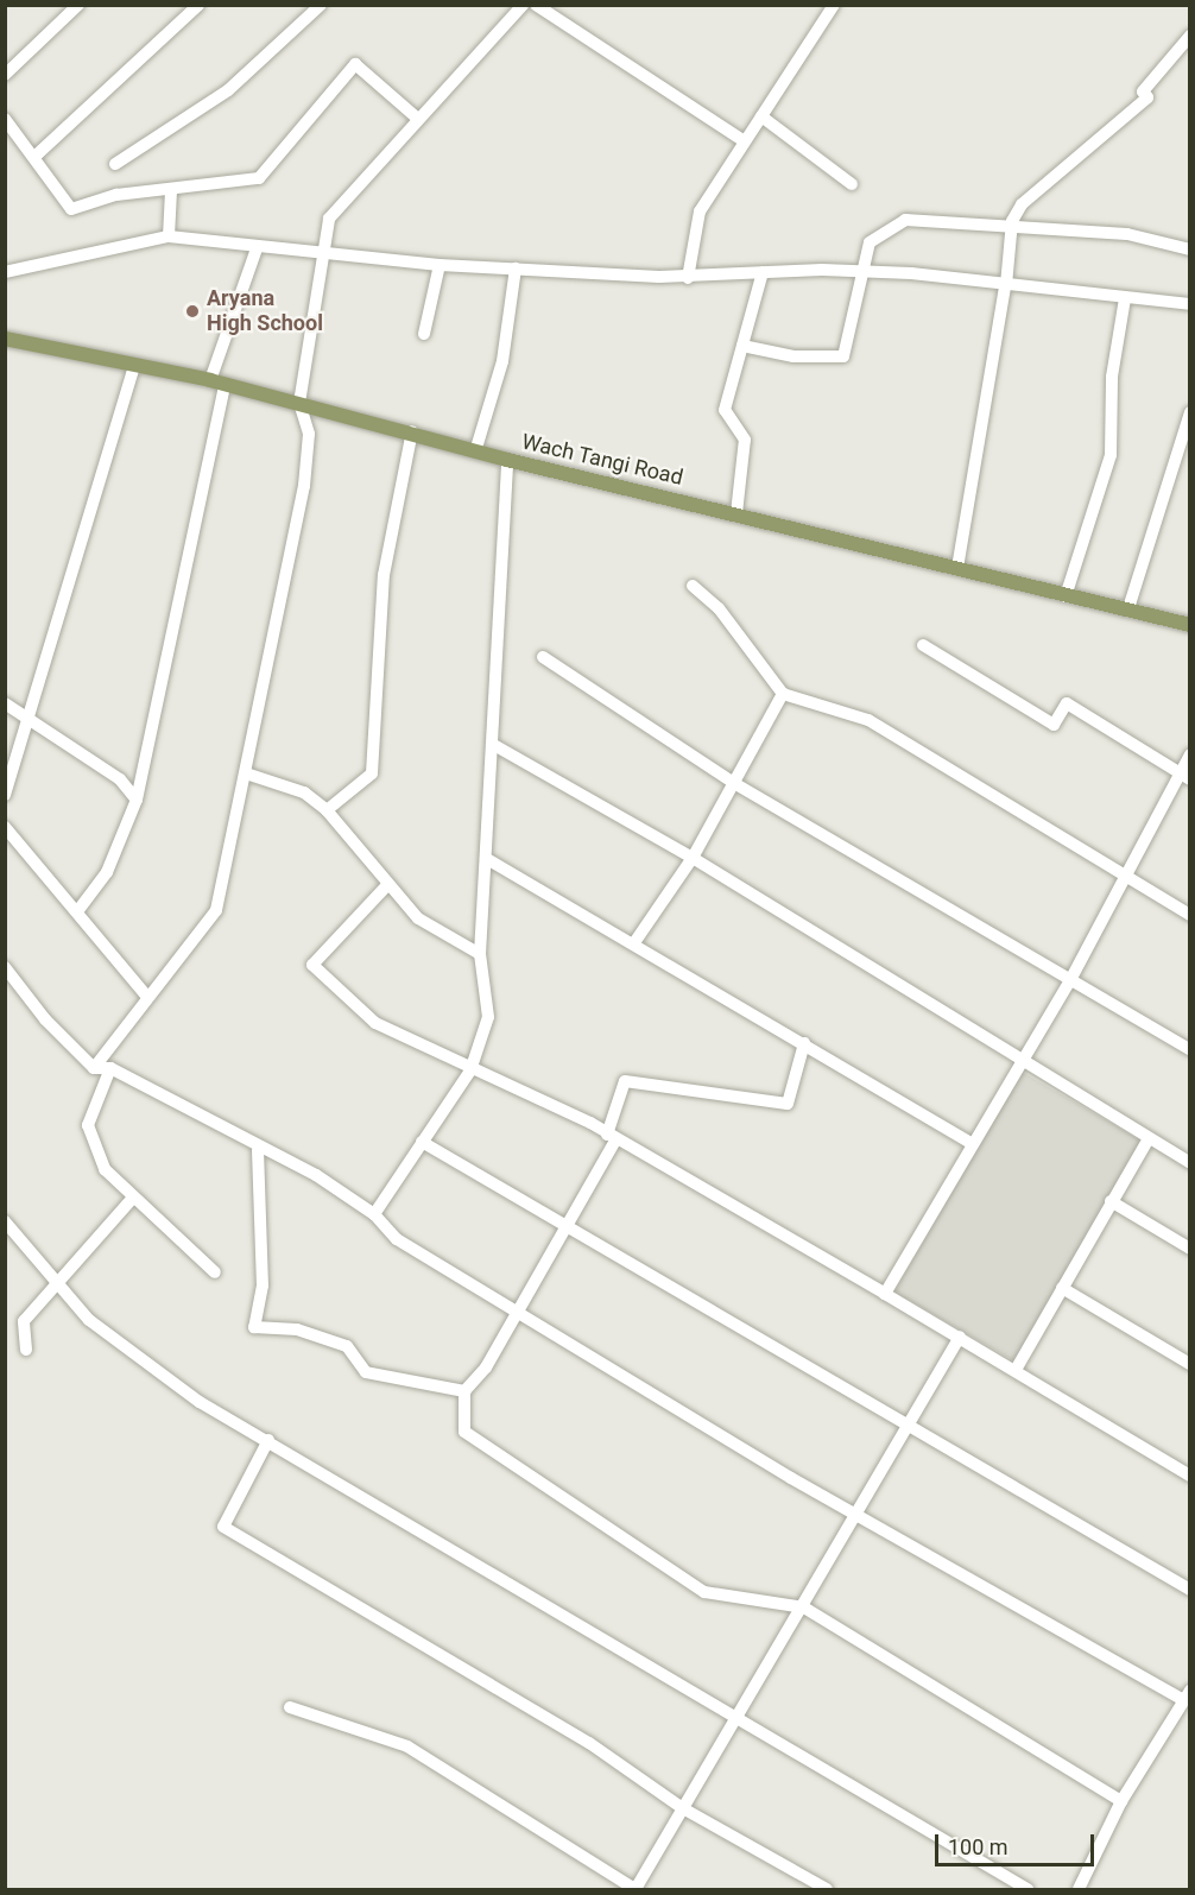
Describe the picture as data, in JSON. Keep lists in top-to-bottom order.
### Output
{
  "streets": {
    "main road": ["Wach Tangi Road"]
  },
  "places": ["Aryana High School"],
  "scale_bar": "100 m"
}
